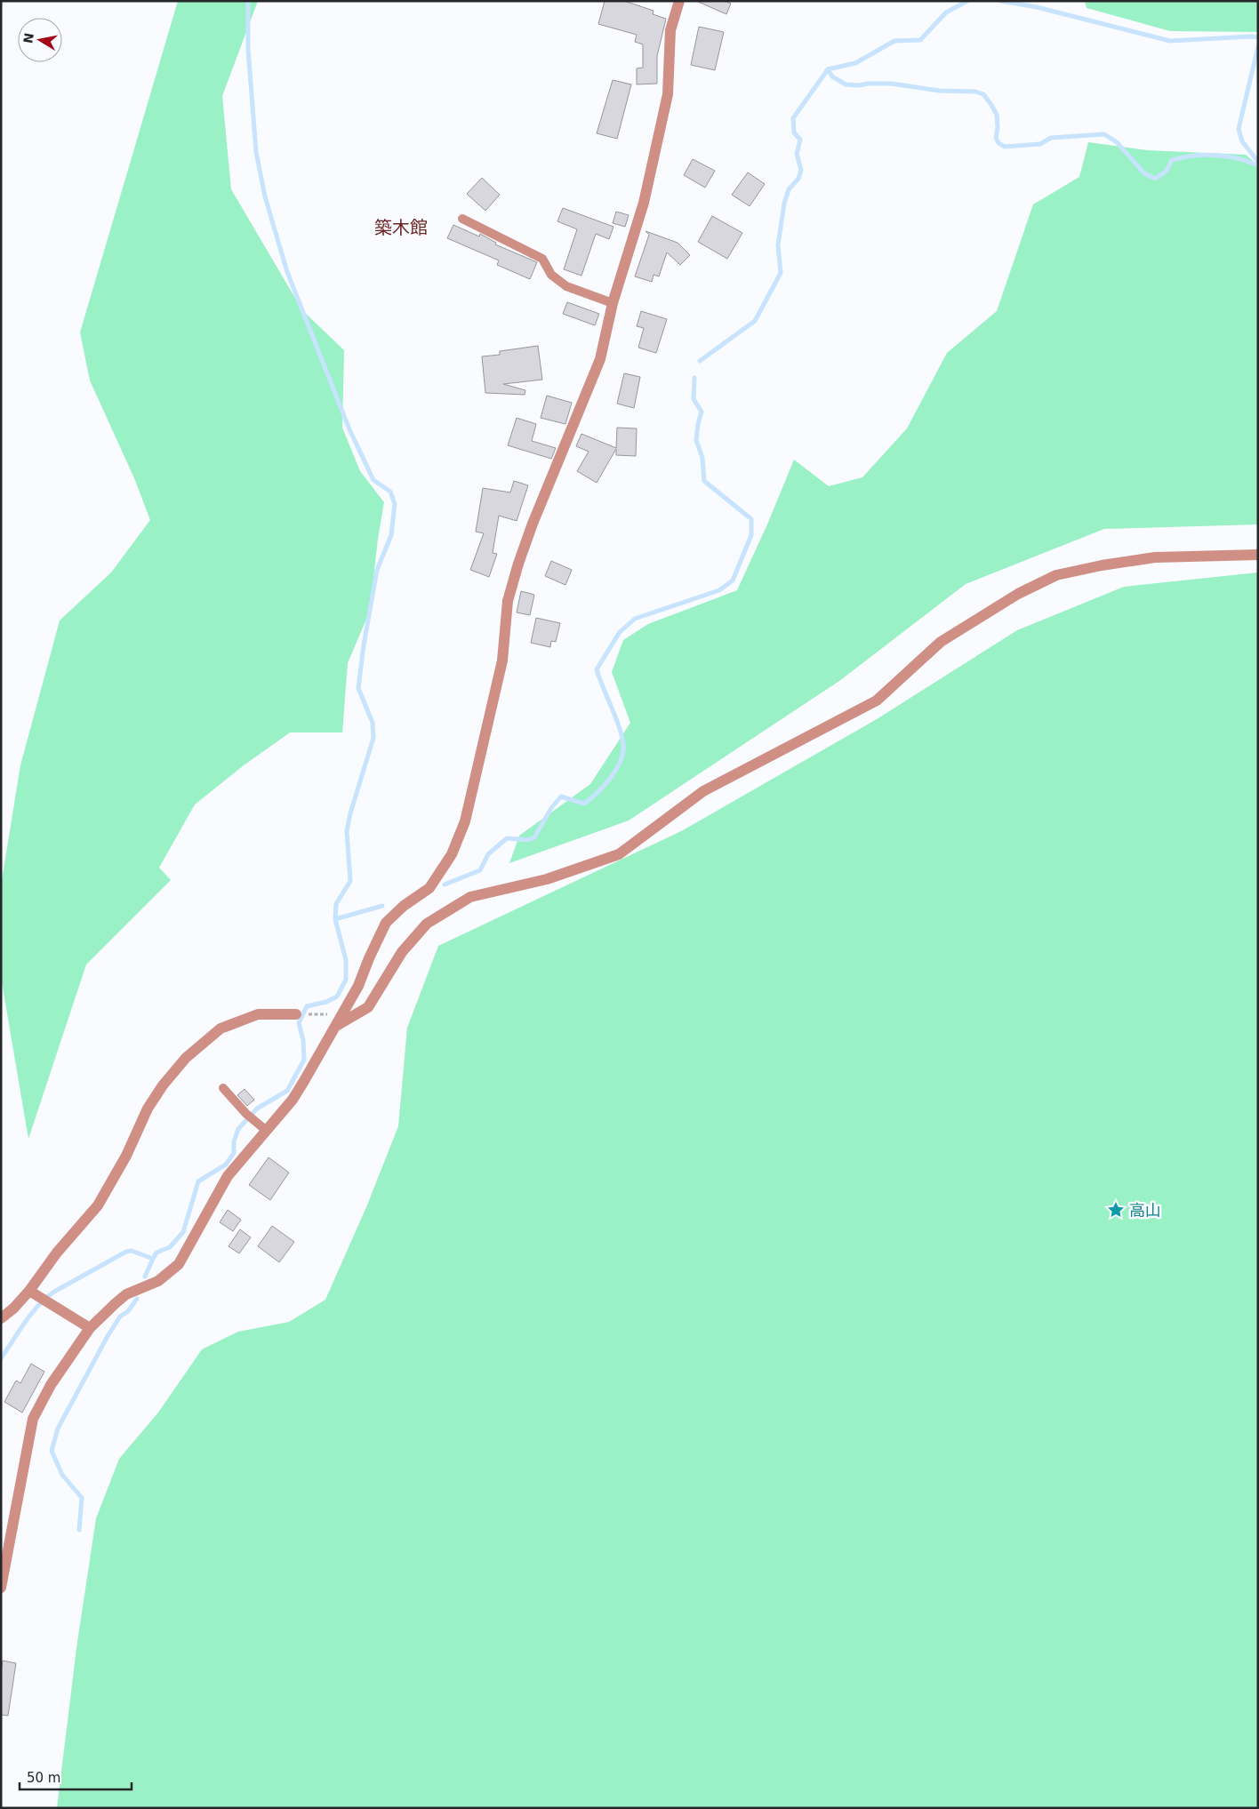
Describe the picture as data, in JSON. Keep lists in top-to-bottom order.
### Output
{
  "districts": ["築木館"],
  "places": {
    "place": ["高山"]
  },
  "scale_bar": "50 m",
  "north": "left"
}
